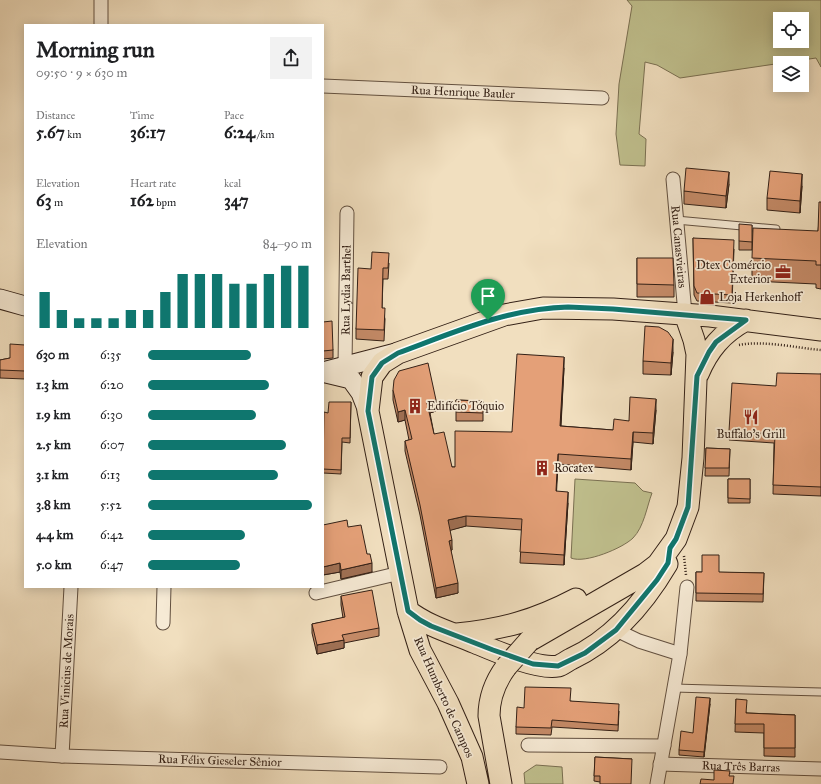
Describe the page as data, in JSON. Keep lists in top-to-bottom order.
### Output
{
  "streets": {
    "main road": ["Rua Humberto de Campos"],
    "street": [
      "Rua Henrique Bauler",
      "Rua Canasvieiras",
      "Rua Lydia Barthel",
      "Rua Vinicius de Morais",
      "Rua Félix Gieseler Sênior",
      "Rua Três Barras"
    ]
  },
  "crossings": [
    ["Rua Canasvieiras", "Rua Humberto de Campos"],
    ["Rua Vinicius de Morais", "Rua Félix Gieseler Sênior"]
  ],
  "places": {
    "office": ["Dtex Comércio Exterior"],
    "shop": ["Loja Herkenhoff"],
    "building": ["Edifício Tóquio", "Rocatex"],
    "restaurant": ["Buffalo's Grill"]
  },
  "page": {
    "heading": ["Morning run", "09:50 · 9 × 630 m"],
    "stats": [
      ["Distance", "5.67 km"],
      ["Time", "36:17"],
      ["Pace", "6:24 /km"],
      ["Elevation", "63 m"],
      ["Heart rate", "162 bpm"],
      ["kcal", "347"]
    ],
    "chart": ["Elevation", "84–90 m"],
    "list": [
      {
        "name": "630 m",
        "note": "6:35"
      },
      {
        "name": "1.3 km",
        "note": "6:20"
      },
      {
        "name": "1.9 km",
        "note": "6:30"
      },
      {
        "name": "2.5 km",
        "note": "6:07"
      },
      {
        "name": "3.1 km",
        "note": "6:13"
      },
      {
        "name": "3.8 km",
        "note": "5:52"
      },
      {
        "name": "4.4 km",
        "note": "6:42"
      },
      {
        "name": "5.0 km",
        "note": "6:47"
      }
    ]
  }
}
